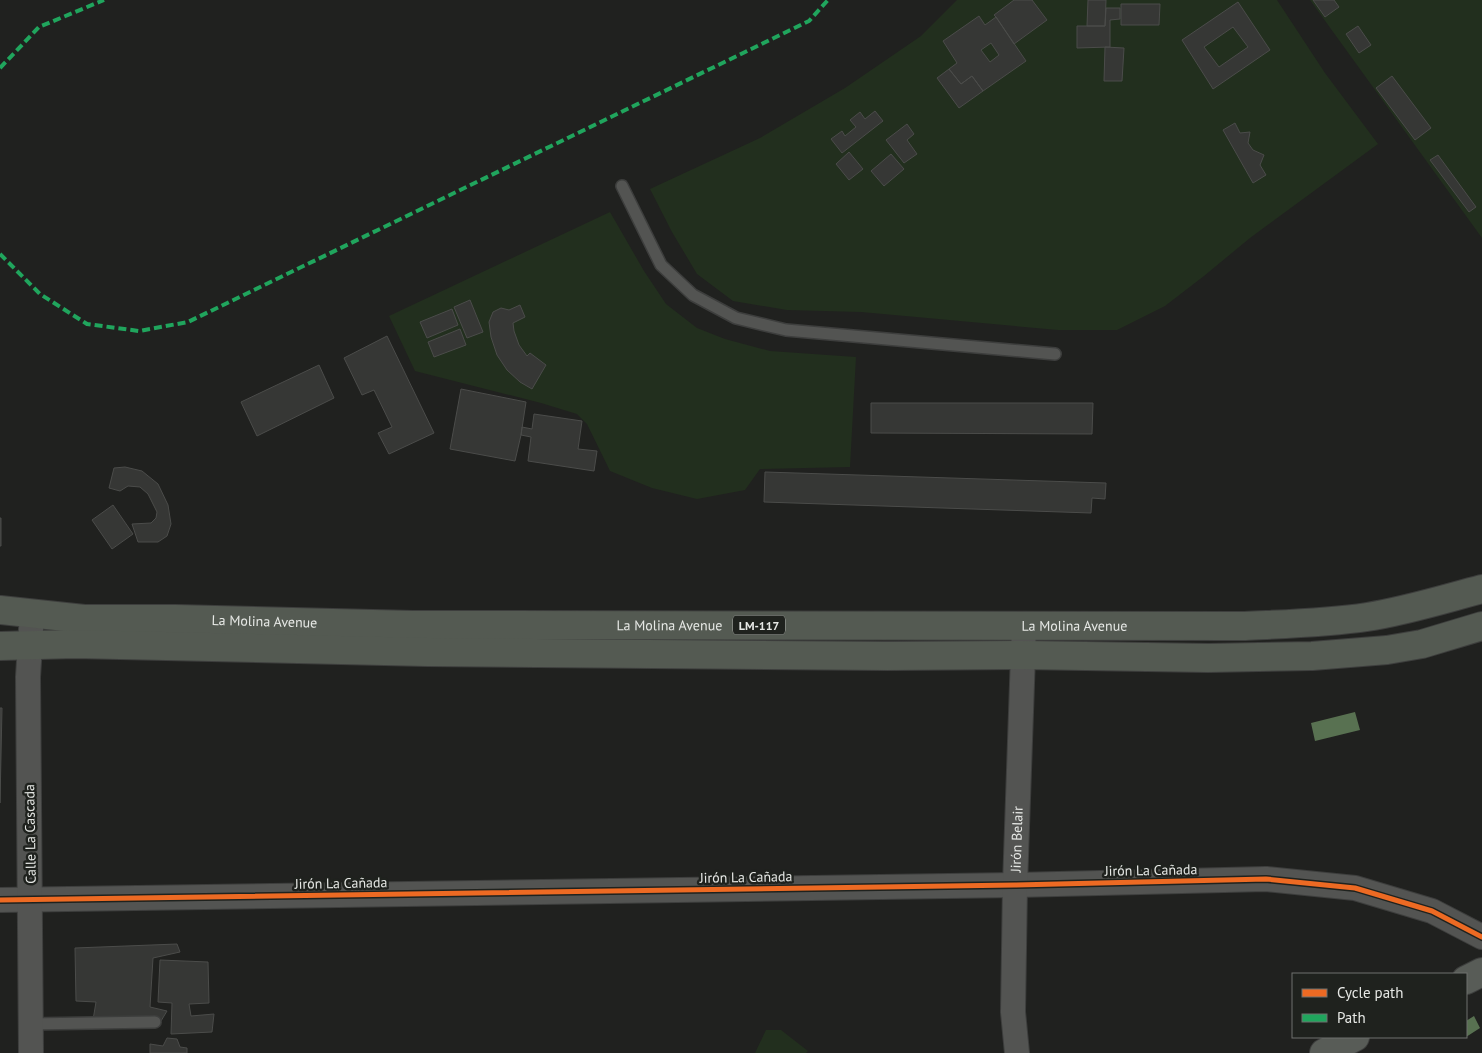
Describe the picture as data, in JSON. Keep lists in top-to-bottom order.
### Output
{
  "streets": {
    "main road": ["La Molina Avenue", "LM-117"],
    "street": ["Calle La Cascada", "Jirón Belair", "Jirón La Cañada"]
  },
  "crossings": [
    ["La Molina Avenue", "LM-117"],
    ["La Molina Avenue", "Calle La Cascada"],
    ["La Molina Avenue", "Jirón Belair"],
    ["LM-117", "Calle La Cascada"],
    ["Calle La Cascada", "Jirón La Cañada"],
    ["Jirón Belair", "Jirón La Cañada"]
  ],
  "legend": ["Cycle path", "Path"]
}
